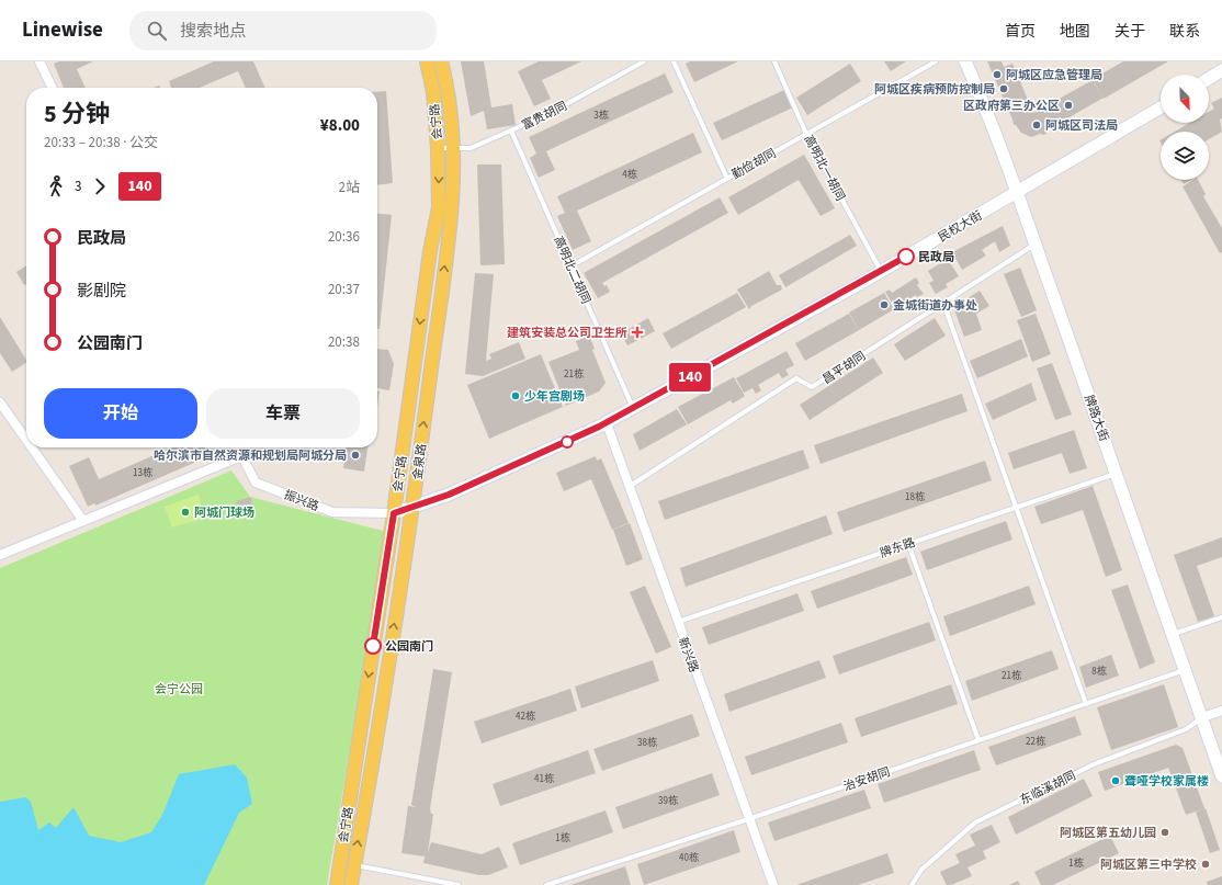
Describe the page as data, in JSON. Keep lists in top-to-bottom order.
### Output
{
  "streets": {
    "main road": ["会宁路", "金泉路"],
    "street": [
      "民权大街",
      "牌路大街",
      "振兴路",
      "新兴路"
    ],
    "lane": [
      "富贵胡同",
      "勤俭胡同",
      "高明北一胡同",
      "高明北二胡同",
      "昌平胡同",
      "牌东路",
      "治安胡同",
      "东临溪胡同"
    ]
  },
  "crossings": [
    ["富贵胡同", "会宁路"],
    ["富贵胡同", "高明北二胡同"],
    ["富贵胡同", "金泉路"],
    ["会宁路", "民权大街"],
    ["会宁路", "振兴路"],
    ["勤俭胡同", "高明北一胡同"],
    ["勤俭胡同", "高明北二胡同"],
    ["高明北一胡同", "民权大街"],
    ["民权大街", "高明北二胡同"],
    ["民权大街", "牌路大街"],
    ["民权大街", "金泉路"],
    ["民权大街", "振兴路"],
    ["民权大街", "新兴路"],
    ["昌平胡同", "牌路大街"],
    ["昌平胡同", "新兴路"],
    ["牌路大街", "牌东路"],
    ["牌路大街", "治安胡同"],
    ["牌路大街", "东临溪胡同"],
    ["牌东路", "新兴路"],
    ["新兴路", "治安胡同"]
  ],
  "one_way": ["会宁路", "金泉路"],
  "parks": ["会宁公园"],
  "places": {
    "other": [
      "阿城区应急管理局",
      "阿城区疾病预防控制局",
      "区政府第三办公区",
      "阿城区司法局",
      "民政局",
      "金城街道办事处",
      "少年宫剧场",
      "哈尔滨市自然资源和规划局阿城分局",
      "阿城门球场",
      "公园南门",
      "聋哑学校家属楼",
      "阿城区第五幼儿园",
      "阿城区第三中学校"
    ],
    "health": ["建筑安装总公司卫生所"]
  },
  "lines": ["bus line 140"],
  "house_numbers": [
    "3栋",
    "4栋",
    "21栋",
    "13栋",
    "18栋",
    "8栋",
    "21栋",
    "42栋",
    "22栋",
    "38栋",
    "41栋",
    "39栋",
    "1栋",
    "40栋",
    "1栋"
  ],
  "north": "bottom right",
  "page": {
    "header": "Linewise",
    "search": "搜索地点",
    "nav": [
      "首页",
      "地图",
      "关于",
      "联系"
    ],
    "on_map": "140",
    "heading": ["5 分钟", "20:33 – 20:38 · 公交", "¥8.00"],
    "legs": ["3", "140", "2站"],
    "list": [
      {
        "name": "民政局",
        "value": "20:36"
      },
      {
        "name": "影剧院",
        "value": "20:37"
      },
      {
        "name": "公园南门",
        "value": "20:38"
      }
    ],
    "buttons": ["开始", "车票"]
  }
}
